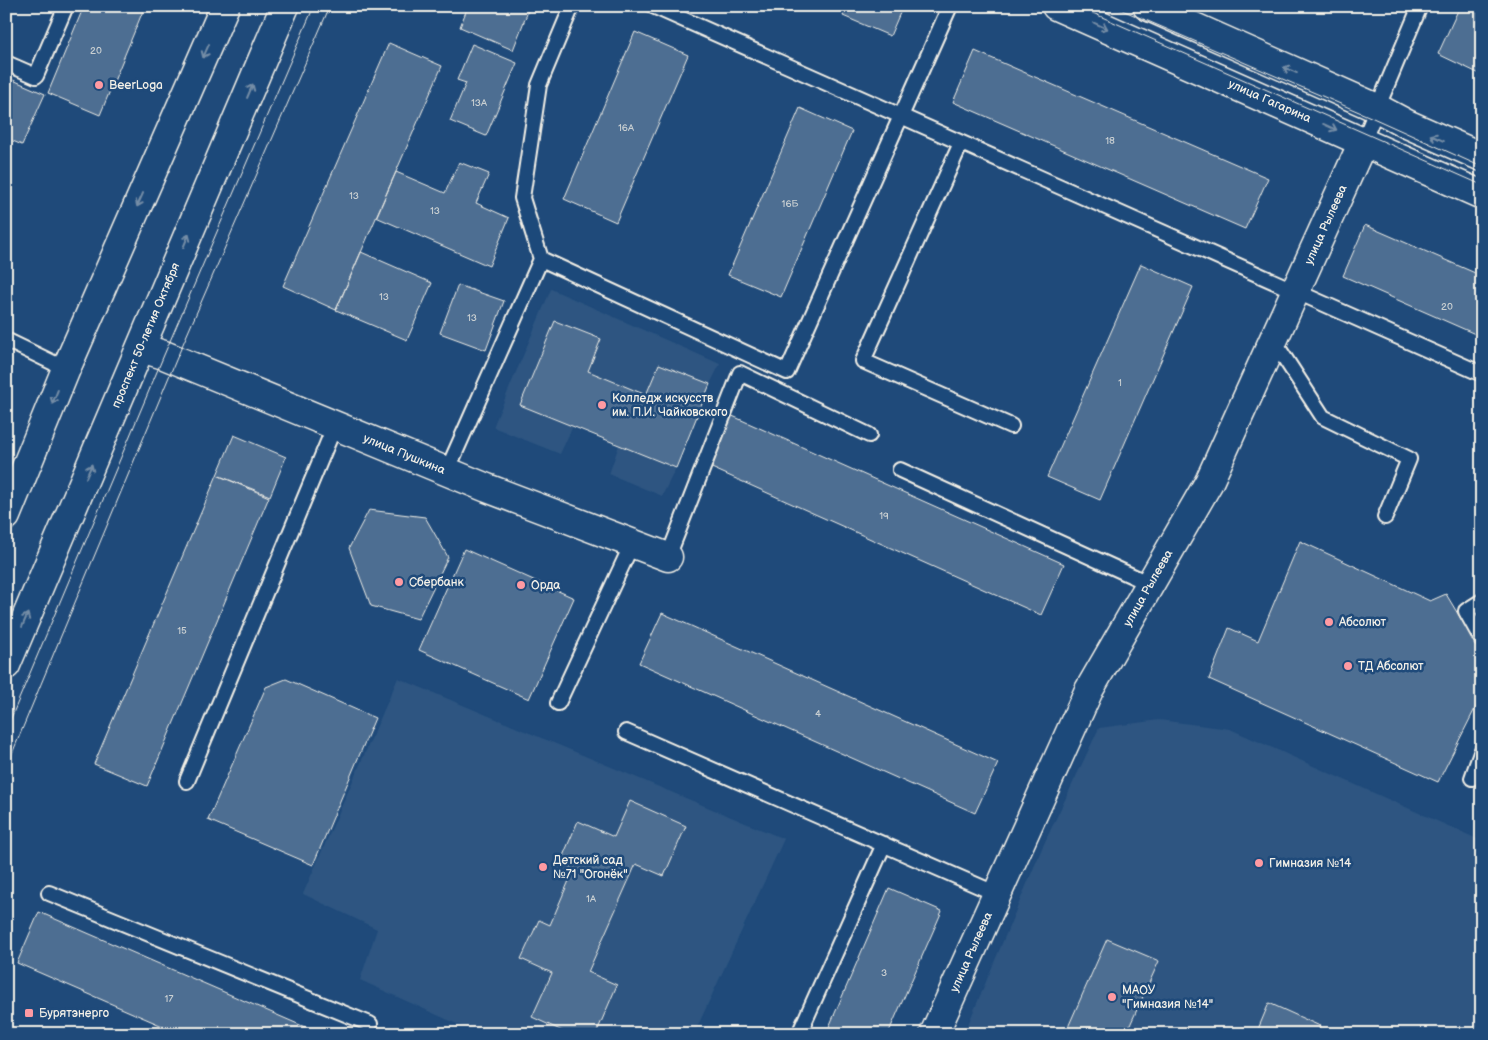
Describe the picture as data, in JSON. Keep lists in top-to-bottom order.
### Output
{
  "streets": {
    "street": [
      "улица Гагарина",
      "улица Рылеева",
      "проспект 50-летия Октября",
      "улица Пушкина"
    ]
  },
  "crossings": [
    ["улица Гагарина", "улица Рылеева"],
    ["проспект 50-летия Октября", "улица Пушкина"]
  ],
  "places": {
    "other": [
      "BeerLoga",
      "Колледж искусств им. П.И. Чайковского",
      "Сбербанк",
      "Орда",
      "Абсолют",
      "ТД Абсолют",
      "Гимназия №14",
      "Детский сад №71 \"Огонёк\"",
      "МАОУ \"Гимназия №14\""
    ],
    "transit": ["Бурятэнерго"]
  },
  "house_numbers": [
    "20",
    "13А",
    "16А",
    "18",
    "13",
    "16Б",
    "13",
    "13",
    "20",
    "13",
    "1",
    "19",
    "15",
    "4",
    "1А",
    "3",
    "17"
  ]
}
